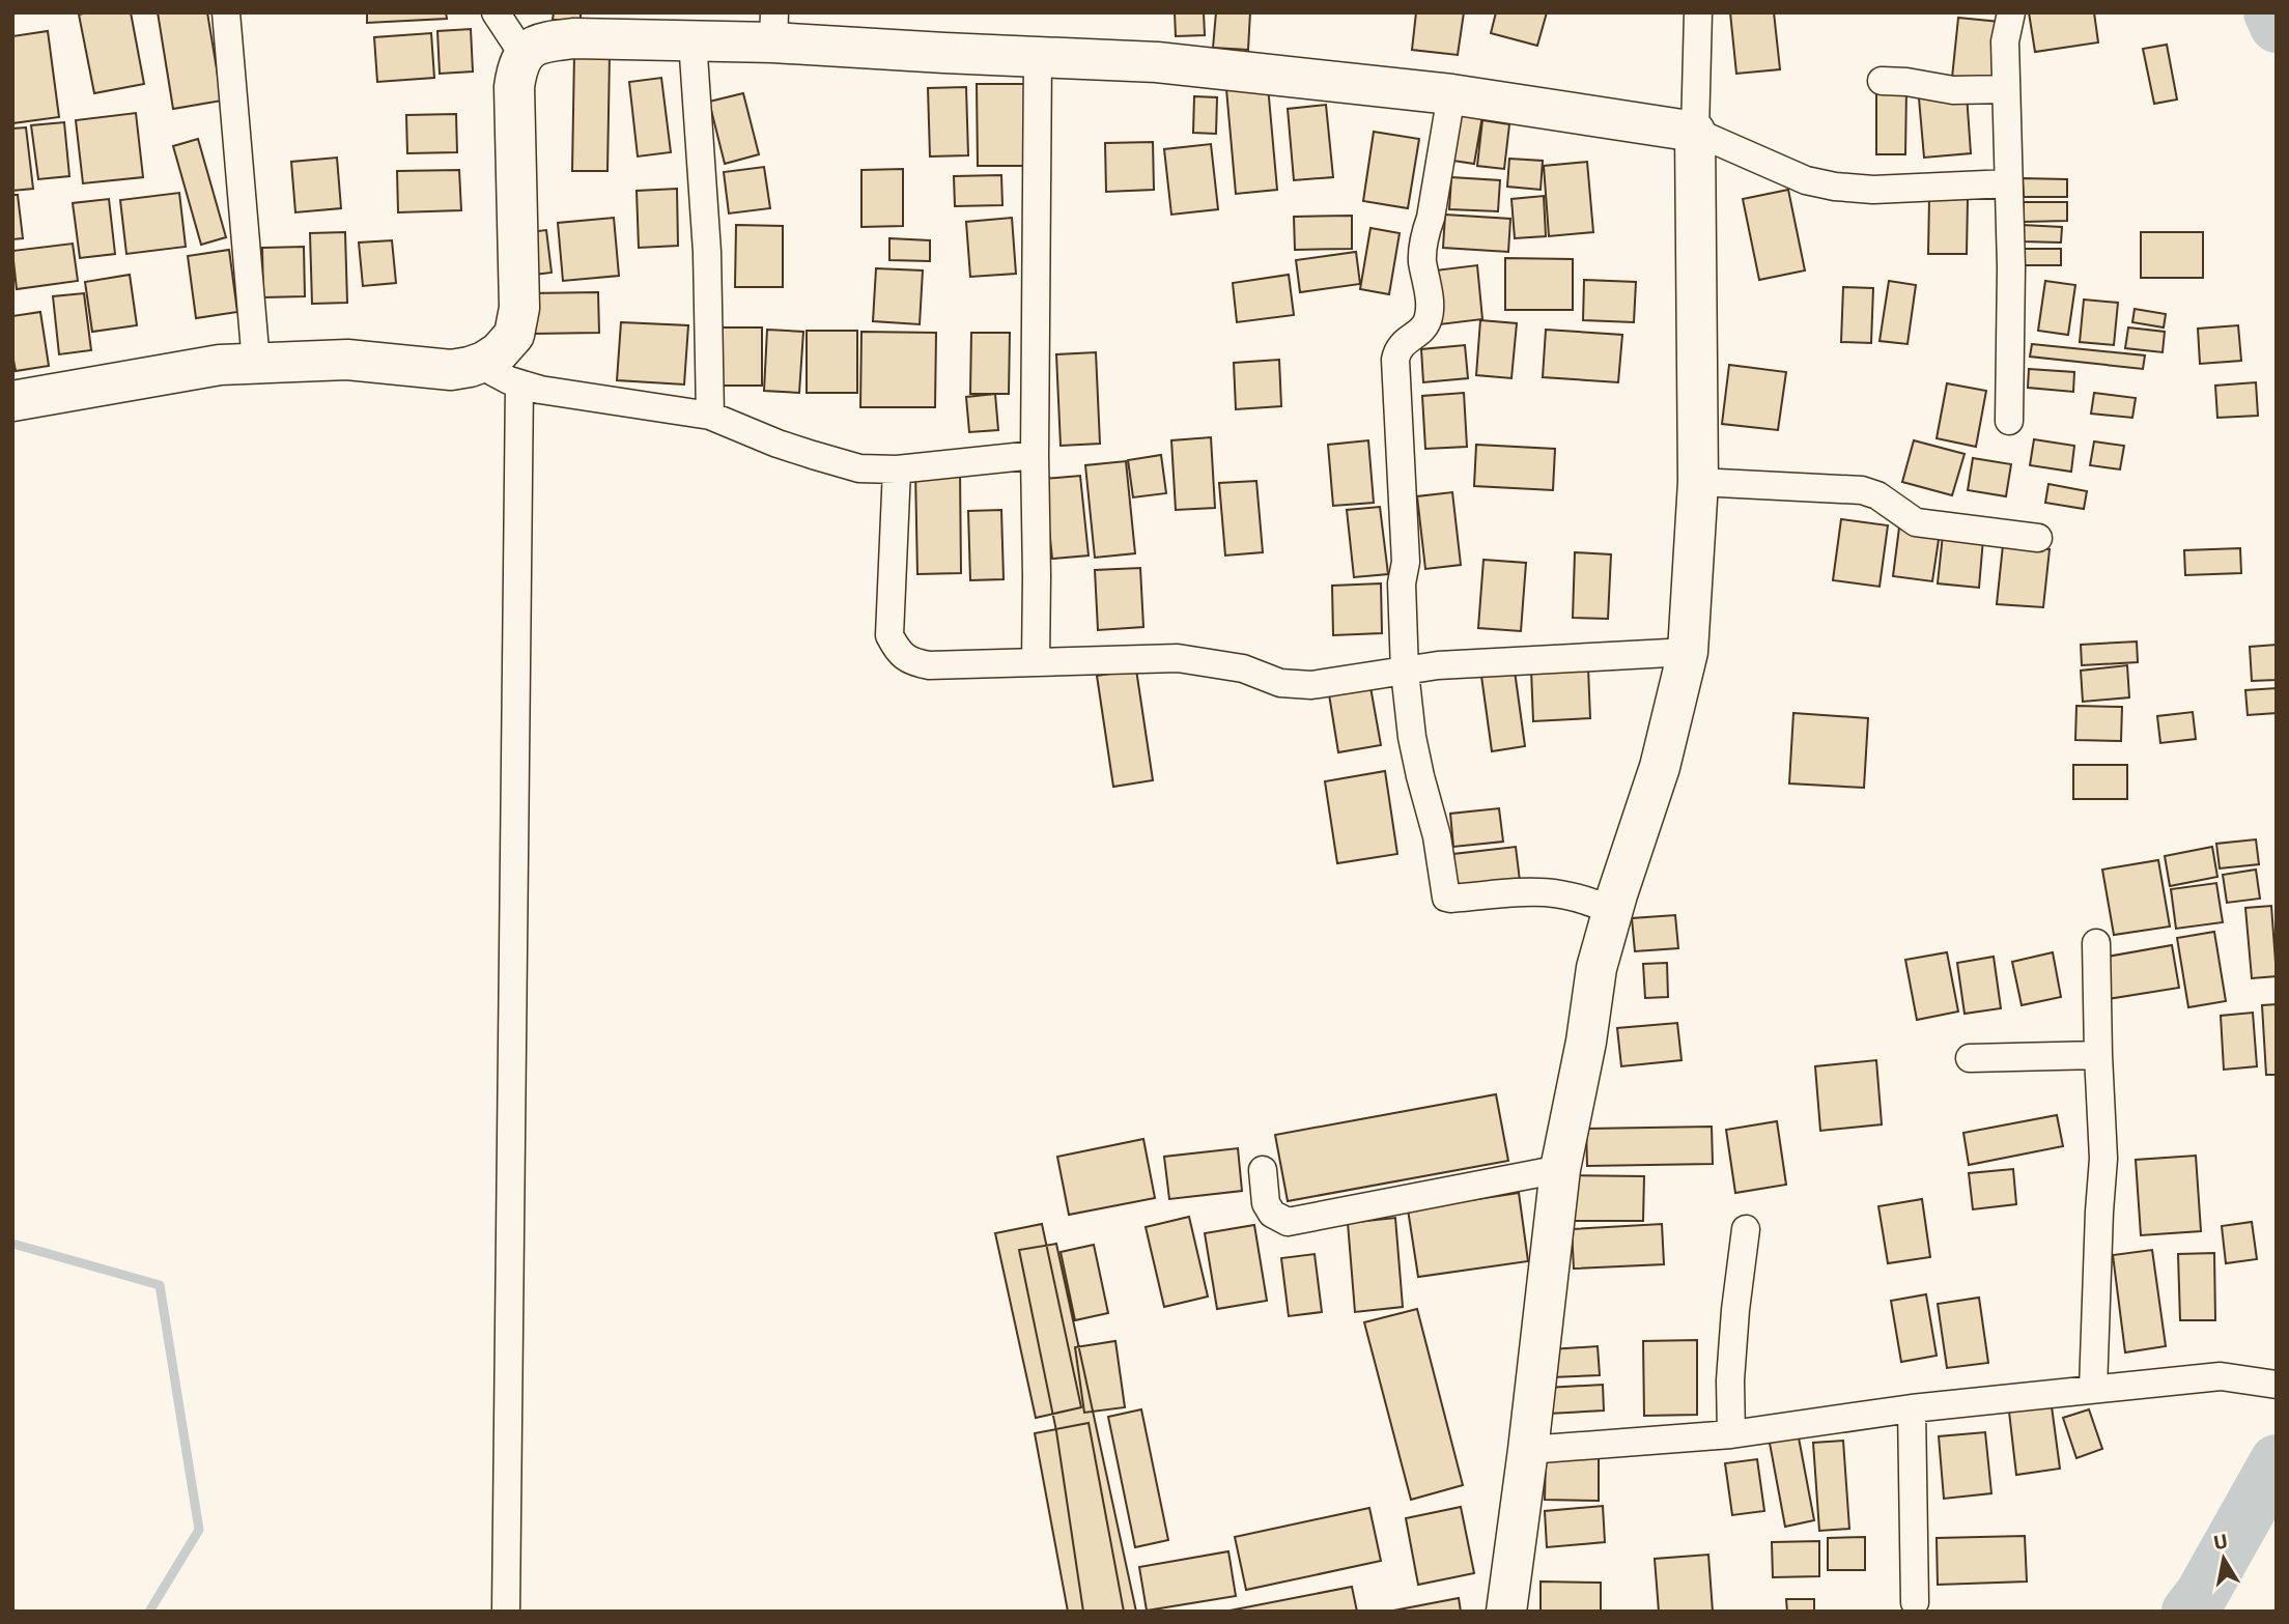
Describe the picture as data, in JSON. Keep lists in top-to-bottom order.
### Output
{
  "north": "top"
}
